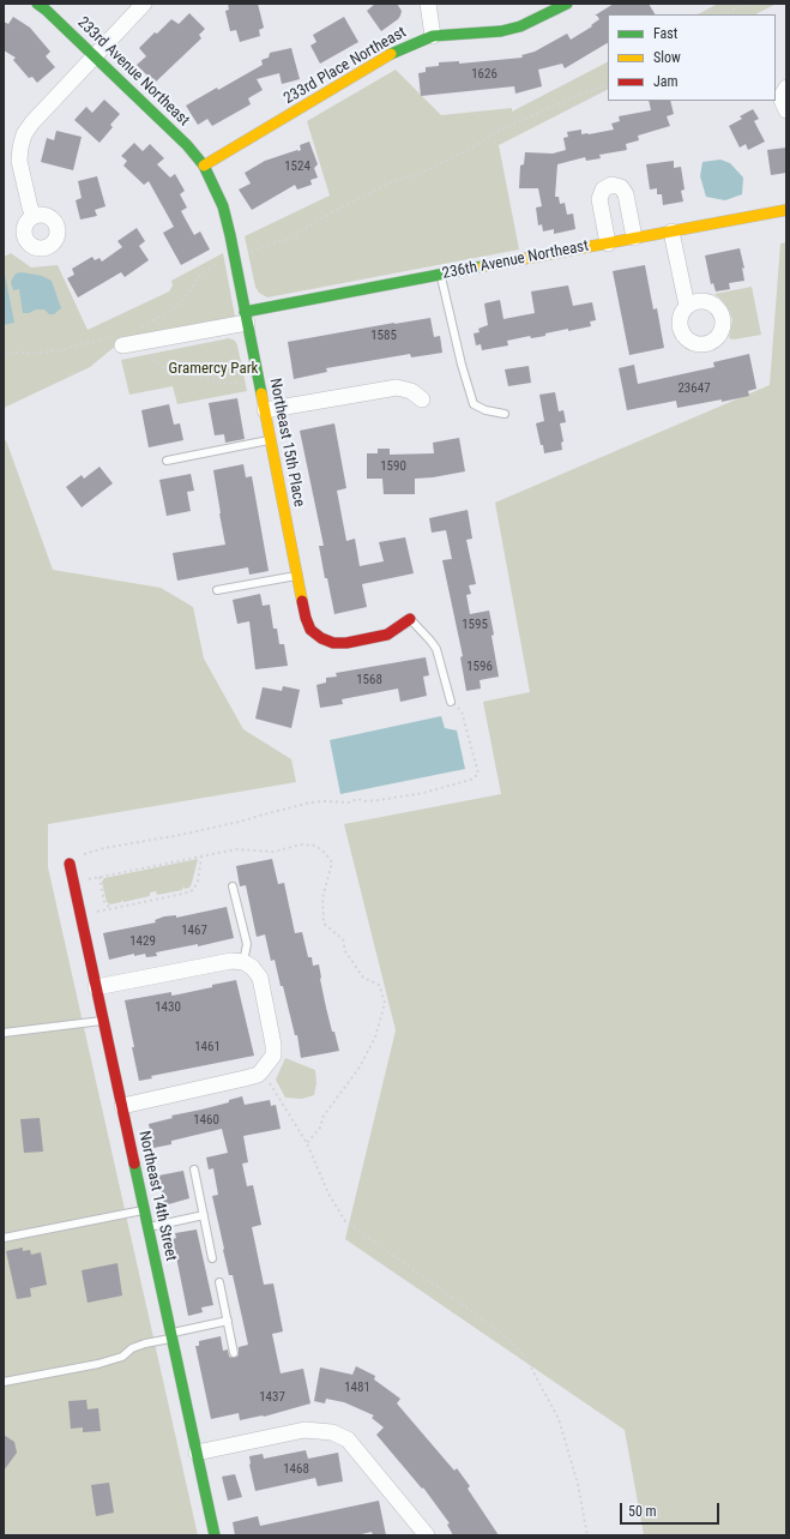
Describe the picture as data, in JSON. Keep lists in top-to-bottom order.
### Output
{
  "streets": {
    "street": [
      "233rd Place Northeast",
      "233rd Avenue Northeast",
      "236th Avenue Northeast",
      "Northeast 15th Place",
      "Northeast 14th Street"
    ]
  },
  "crossings": [
    ["233rd Place Northeast", "233rd Avenue Northeast"],
    ["233rd Place Northeast", "Northeast 15th Place"],
    ["233rd Avenue Northeast", "Northeast 15th Place"],
    ["236th Avenue Northeast", "Northeast 15th Place"]
  ],
  "parks": ["Gramercy Park"],
  "house_numbers": [
    "1626",
    "1524",
    "1585",
    "23647",
    "1590",
    "1595",
    "1596",
    "1568",
    "1467",
    "1429",
    "1430",
    "1461",
    "1460",
    "1481",
    "1437",
    "1468"
  ],
  "legend": ["Fast", "Slow", "Jam"],
  "scale_bar": "50 m"
}
